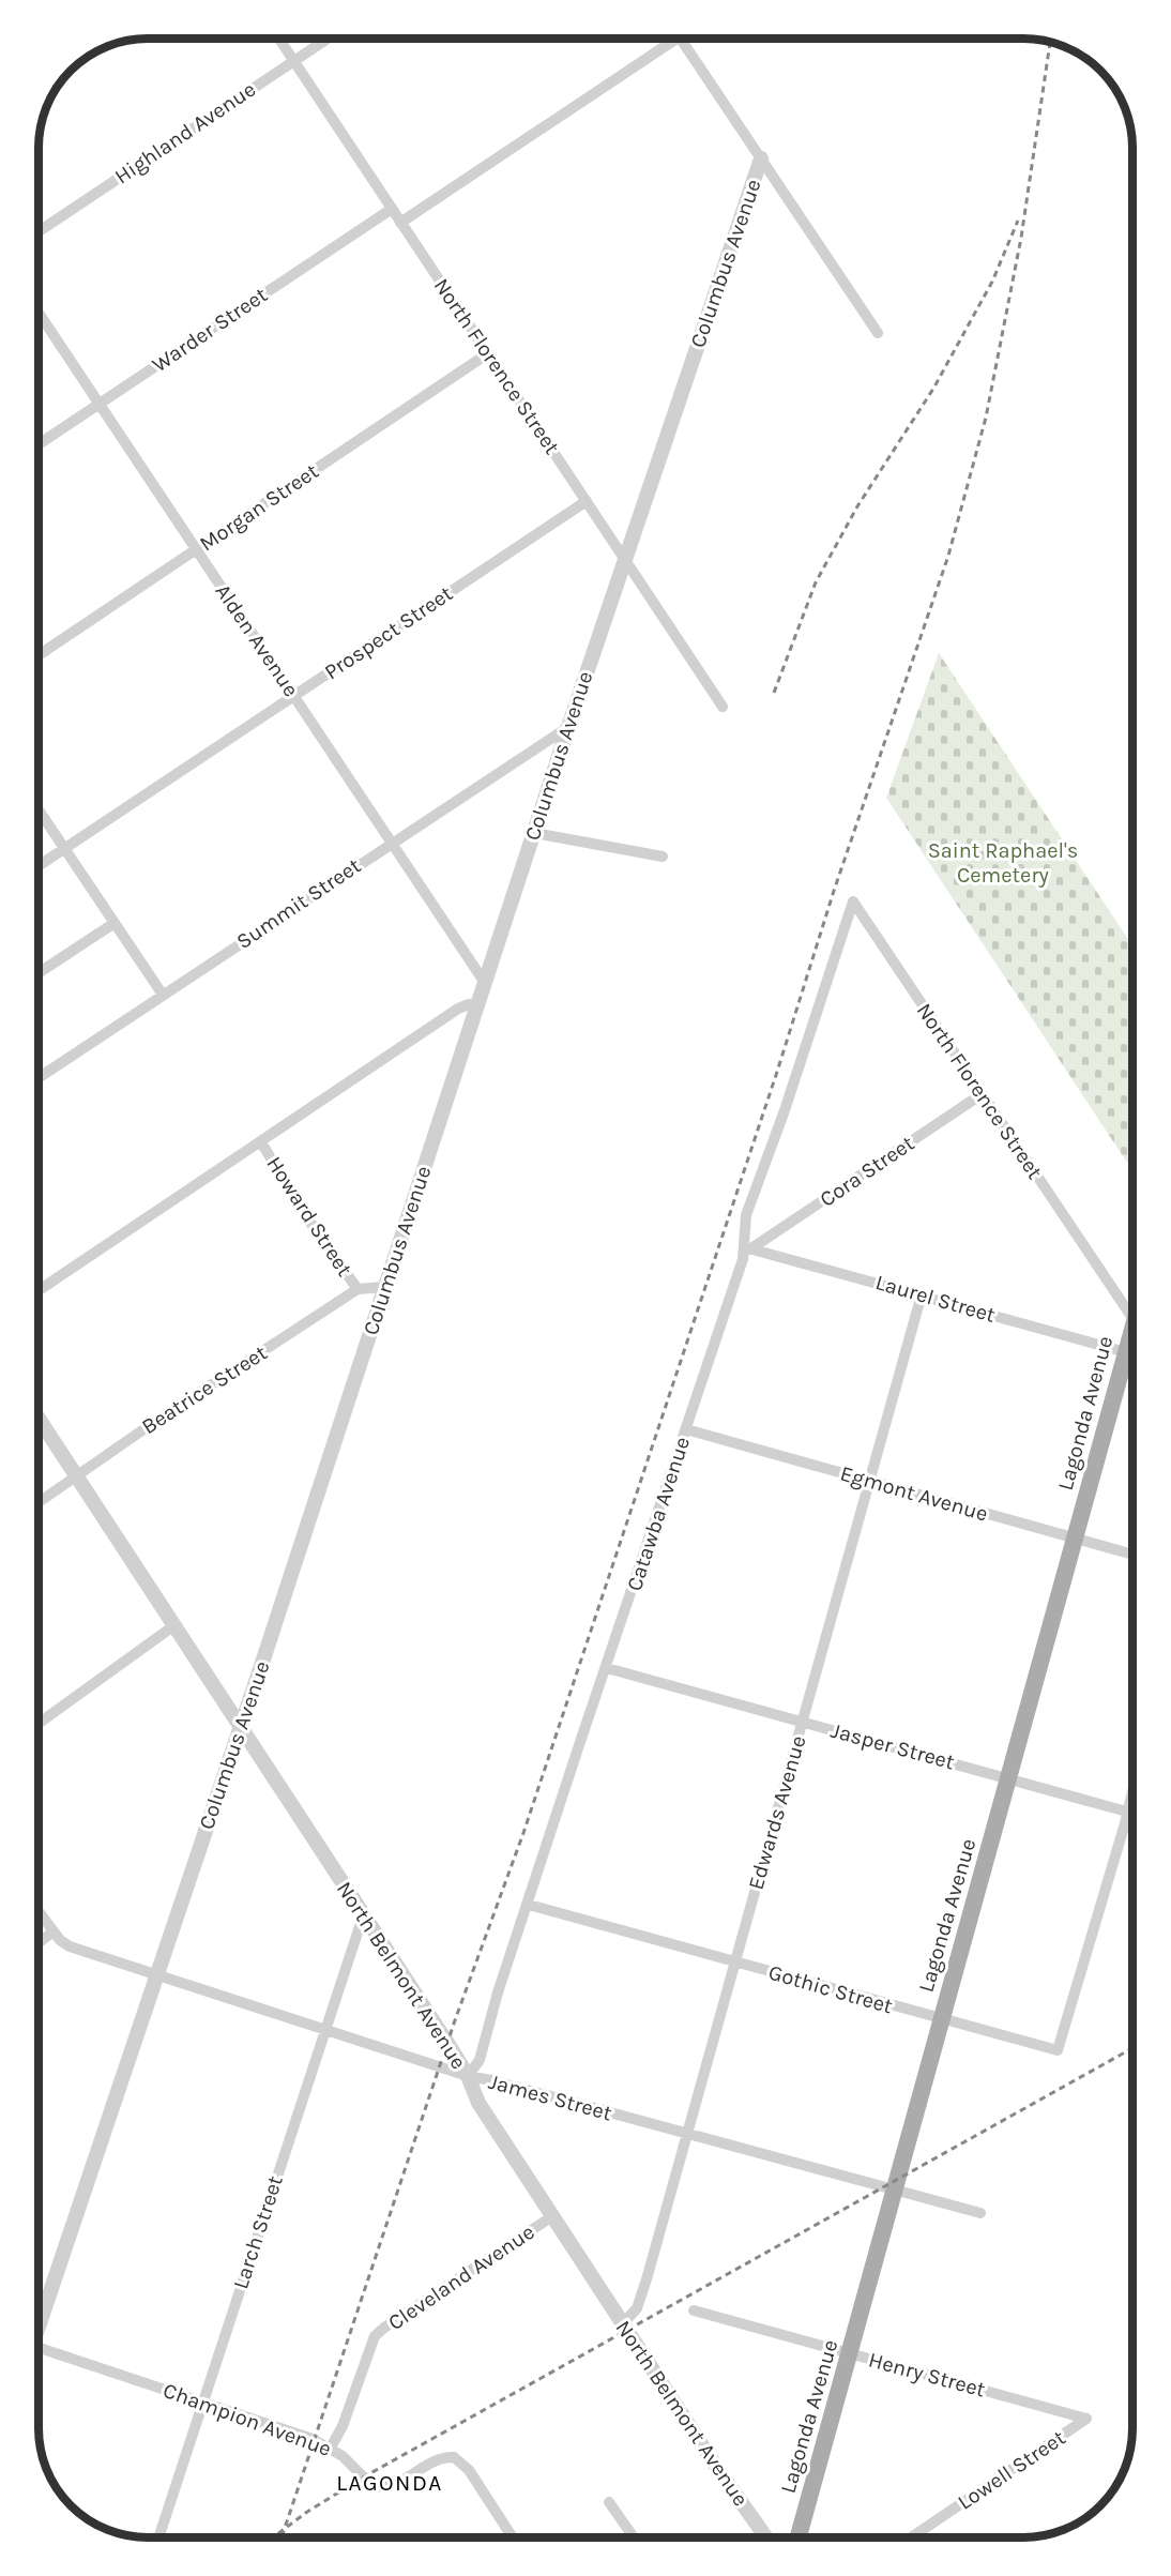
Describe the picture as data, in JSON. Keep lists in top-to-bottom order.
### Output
{
  "streets": {
    "main road": ["Lagonda Avenue"],
    "street": [
      "Highland Avenue",
      "Columbus Avenue",
      "Warder Street",
      "North Florence Street",
      "Morgan Street",
      "Prospect Street",
      "Alden Avenue",
      "Summit Street",
      "Cora Street",
      "Howard Street",
      "Laurel Street",
      "Beatrice Street",
      "Egmont Avenue",
      "Catawba Avenue",
      "Jasper Street",
      "Edwards Avenue",
      "North Belmont Avenue",
      "Gothic Street",
      "James Street",
      "Larch Street",
      "Cleveland Avenue",
      "Henry Street",
      "Champion Avenue",
      "Lowell Street"
    ]
  },
  "crossings": [
    ["Highland Avenue", "North Florence Street"],
    ["Columbus Avenue", "North Florence Street"],
    ["Columbus Avenue", "Alden Avenue"],
    ["Columbus Avenue", "Summit Street"],
    ["Columbus Avenue", "North Belmont Avenue"],
    ["Columbus Avenue", "James Street"],
    ["Warder Street", "North Florence Street"],
    ["Warder Street", "Alden Avenue"],
    ["North Florence Street", "Morgan Street"],
    ["North Florence Street", "Prospect Street"],
    ["North Florence Street", "Cora Street"],
    ["North Florence Street", "Catawba Avenue"],
    ["Morgan Street", "Alden Avenue"],
    ["Prospect Street", "Alden Avenue"],
    ["Alden Avenue", "Summit Street"],
    ["Cora Street", "Laurel Street"],
    ["Cora Street", "Catawba Avenue"],
    ["Howard Street", "Beatrice Street"],
    ["Laurel Street", "Lagonda Avenue"],
    ["Laurel Street", "Catawba Avenue"],
    ["Laurel Street", "Edwards Avenue"],
    ["Beatrice Street", "North Belmont Avenue"],
    ["Lagonda Avenue", "Egmont Avenue"],
    ["Lagonda Avenue", "Jasper Street"],
    ["Lagonda Avenue", "Gothic Street"],
    ["Lagonda Avenue", "James Street"],
    ["Lagonda Avenue", "Henry Street"],
    ["Egmont Avenue", "Catawba Avenue"],
    ["Egmont Avenue", "Edwards Avenue"],
    ["Catawba Avenue", "Jasper Street"],
    ["Catawba Avenue", "North Belmont Avenue"],
    ["Catawba Avenue", "Gothic Street"],
    ["Catawba Avenue", "James Street"],
    ["Jasper Street", "Edwards Avenue"],
    ["Jasper Street", "Gothic Street"],
    ["Edwards Avenue", "North Belmont Avenue"],
    ["Edwards Avenue", "Gothic Street"],
    ["Edwards Avenue", "James Street"],
    ["North Belmont Avenue", "James Street"],
    ["North Belmont Avenue", "Larch Street"],
    ["North Belmont Avenue", "Cleveland Avenue"],
    ["James Street", "Larch Street"],
    ["Larch Street", "Champion Avenue"],
    ["Cleveland Avenue", "Champion Avenue"],
    ["Henry Street", "Lowell Street"]
  ],
  "districts": ["LAGONDA"],
  "parks": ["Saint Raphael's Cemetery"]
}
